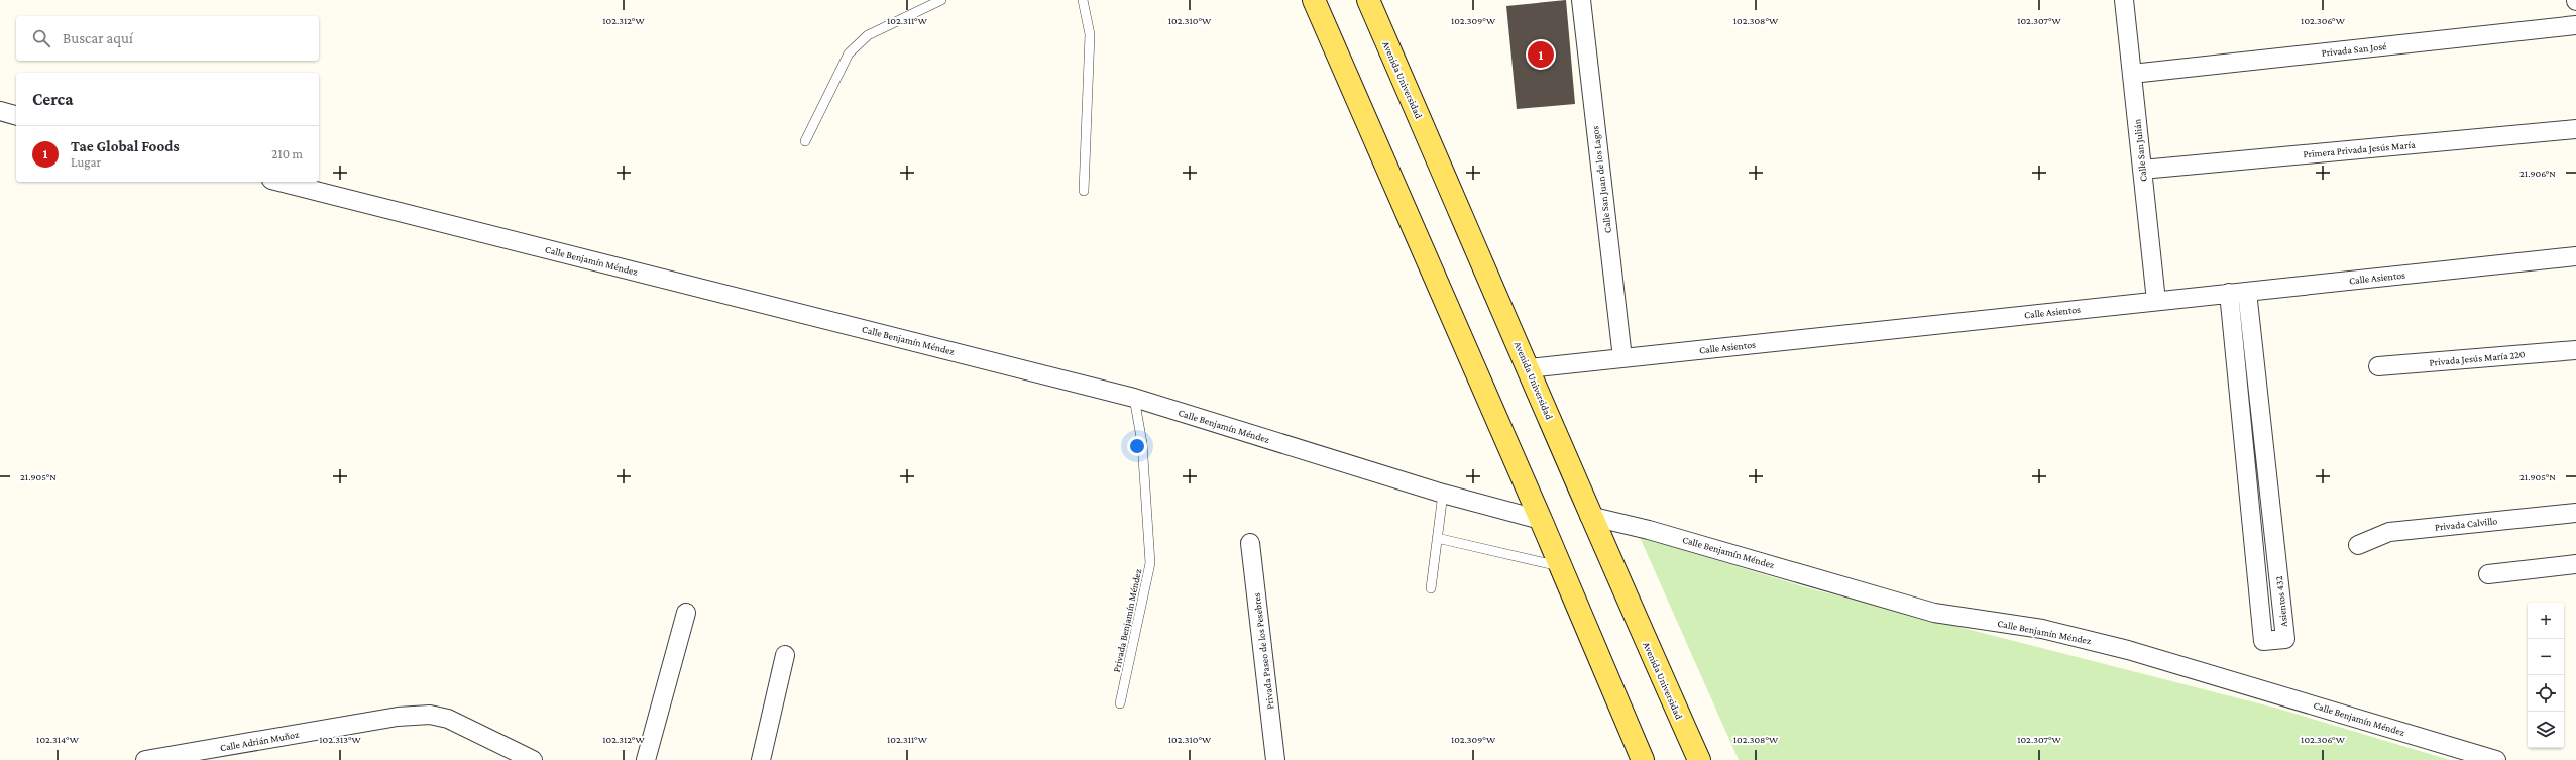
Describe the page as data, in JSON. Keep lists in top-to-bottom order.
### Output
{
  "streets": {
    "main road": ["Avenida Universidad"],
    "street": [
      "Privada San José",
      "Primera Privada Jesús María",
      "Calle San Julián",
      "Calle San Juan de los Lagos",
      "Calle Benjamín Méndez",
      "Calle Asientos",
      "Privada Jesús María 220",
      "Privada Calvillo",
      "Asientos 432",
      "Privada Paseo de los Pesebres",
      "Calle Adrián Muñoz"
    ],
    "lane": ["Privada Benjamín Méndez"]
  },
  "crossings": [
    ["Privada San José", "Calle San Julián"],
    ["Avenida Universidad", "Calle Benjamín Méndez"],
    ["Avenida Universidad", "Calle Asientos"],
    ["Primera Privada Jesús María", "Calle San Julián"],
    ["Calle San Julián", "Calle Asientos"],
    ["Calle San Juan de los Lagos", "Calle Asientos"],
    ["Calle Benjamín Méndez", "Privada Benjamín Méndez"],
    ["Calle Asientos", "Asientos 432"]
  ],
  "page": {
    "search": "Buscar aquí",
    "pins": "1",
    "heading": "Cerca",
    "list": [
      {
        "mark": "1",
        "name": "Tae Global Foods",
        "note": "Lugar",
        "value": "210 m"
      }
    ],
    "map_buttons": ["+", "−"]
  },
  "coordinates": [
    "102.312°W",
    "102.311°W",
    "102.310°W",
    "102.309°W",
    "102.308°W",
    "102.307°W",
    "102.306°W",
    "21.906°N",
    "21.905°N",
    "102.314°W",
    "102.313°W"
  ]
}
